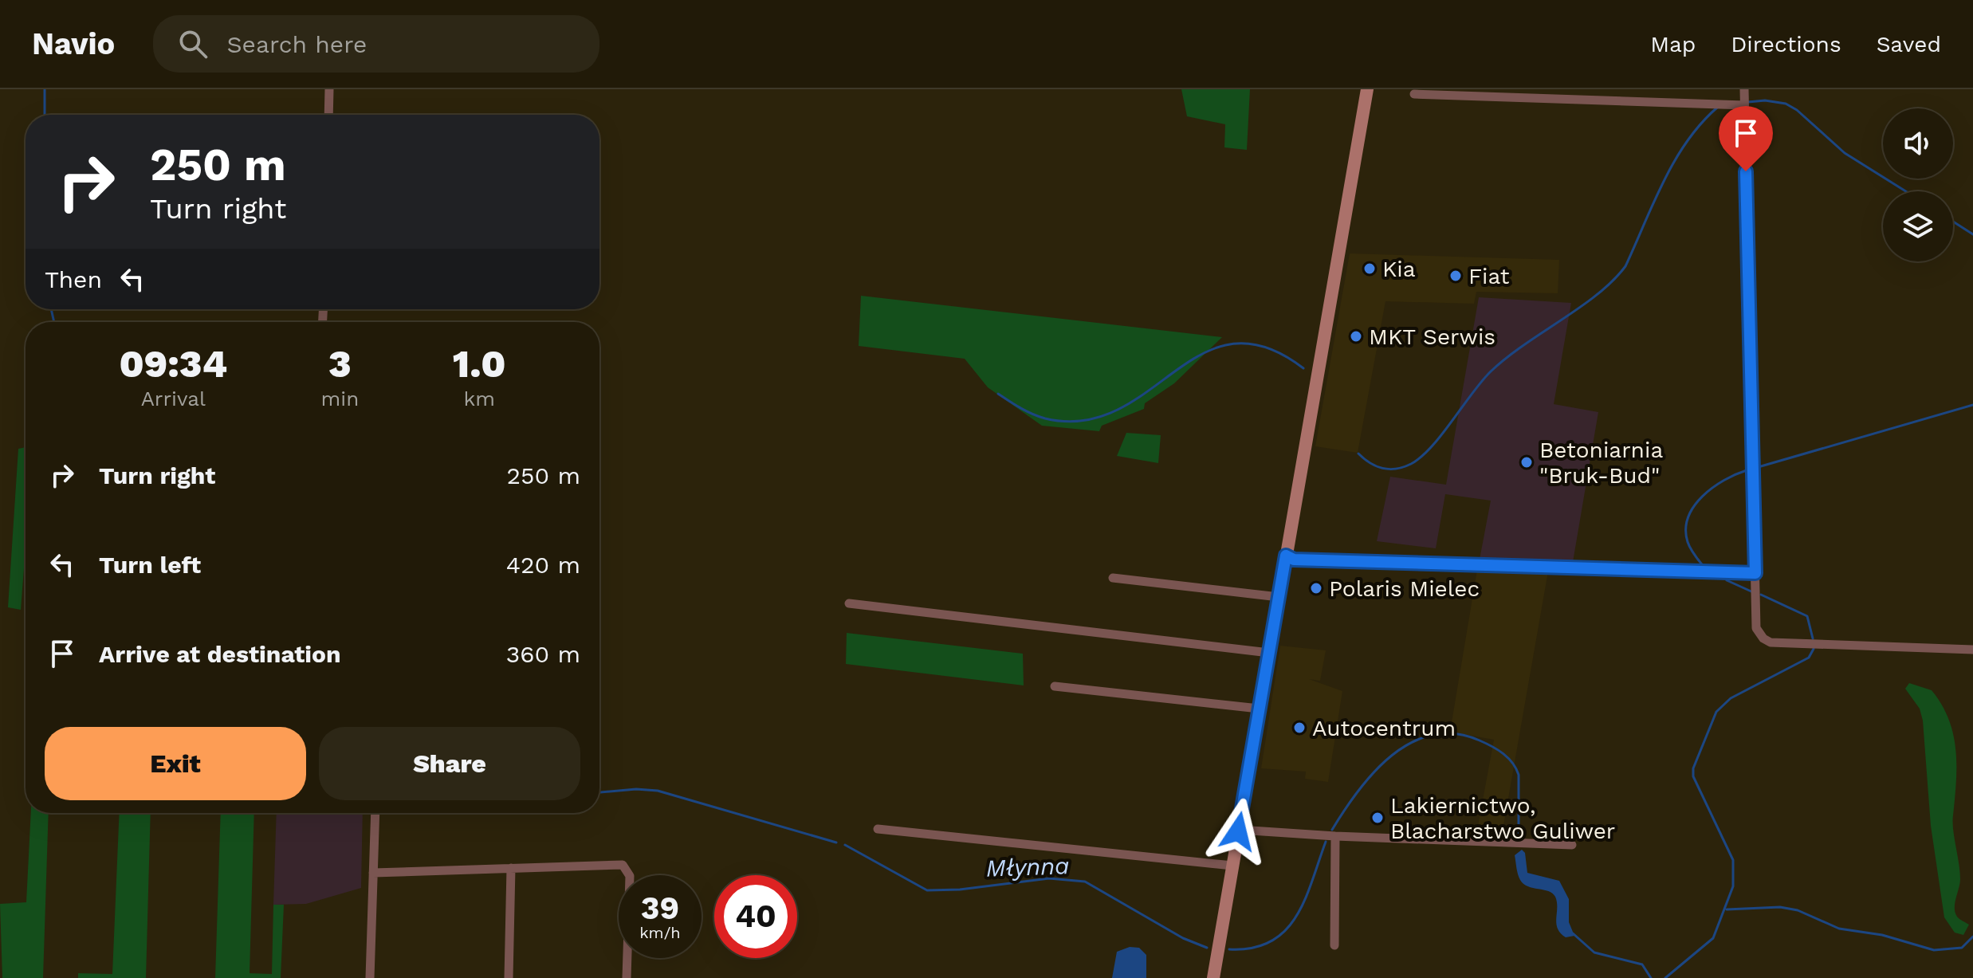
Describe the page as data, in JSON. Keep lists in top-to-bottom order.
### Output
{
  "water": ["Młynna"],
  "places": [
    "Kia",
    "Fiat",
    "MKT Serwis",
    "Betoniarnia \"Bruk-Bud\"",
    "Polaris Mielec",
    "Autocentrum",
    "Lakiernictwo, Blacharstwo Guliwer"
  ],
  "page": {
    "header": "Navio",
    "search": "Search here",
    "nav": ["Map", "Directions", "Saved"],
    "turn": ["250 m", "Turn right"],
    "then": "Then",
    "eta": [
      "09:34",
      "Arrival",
      "3",
      "min",
      "1.0",
      "km"
    ],
    "list": [
      {
        "name": "Turn right",
        "value": "250 m"
      },
      {
        "name": "Turn left",
        "value": "420 m"
      },
      {
        "name": "Arrive at destination",
        "value": "360 m"
      }
    ],
    "buttons": ["Exit", "Share"],
    "speed": "39 km/h",
    "limit": "40"
  }
}
